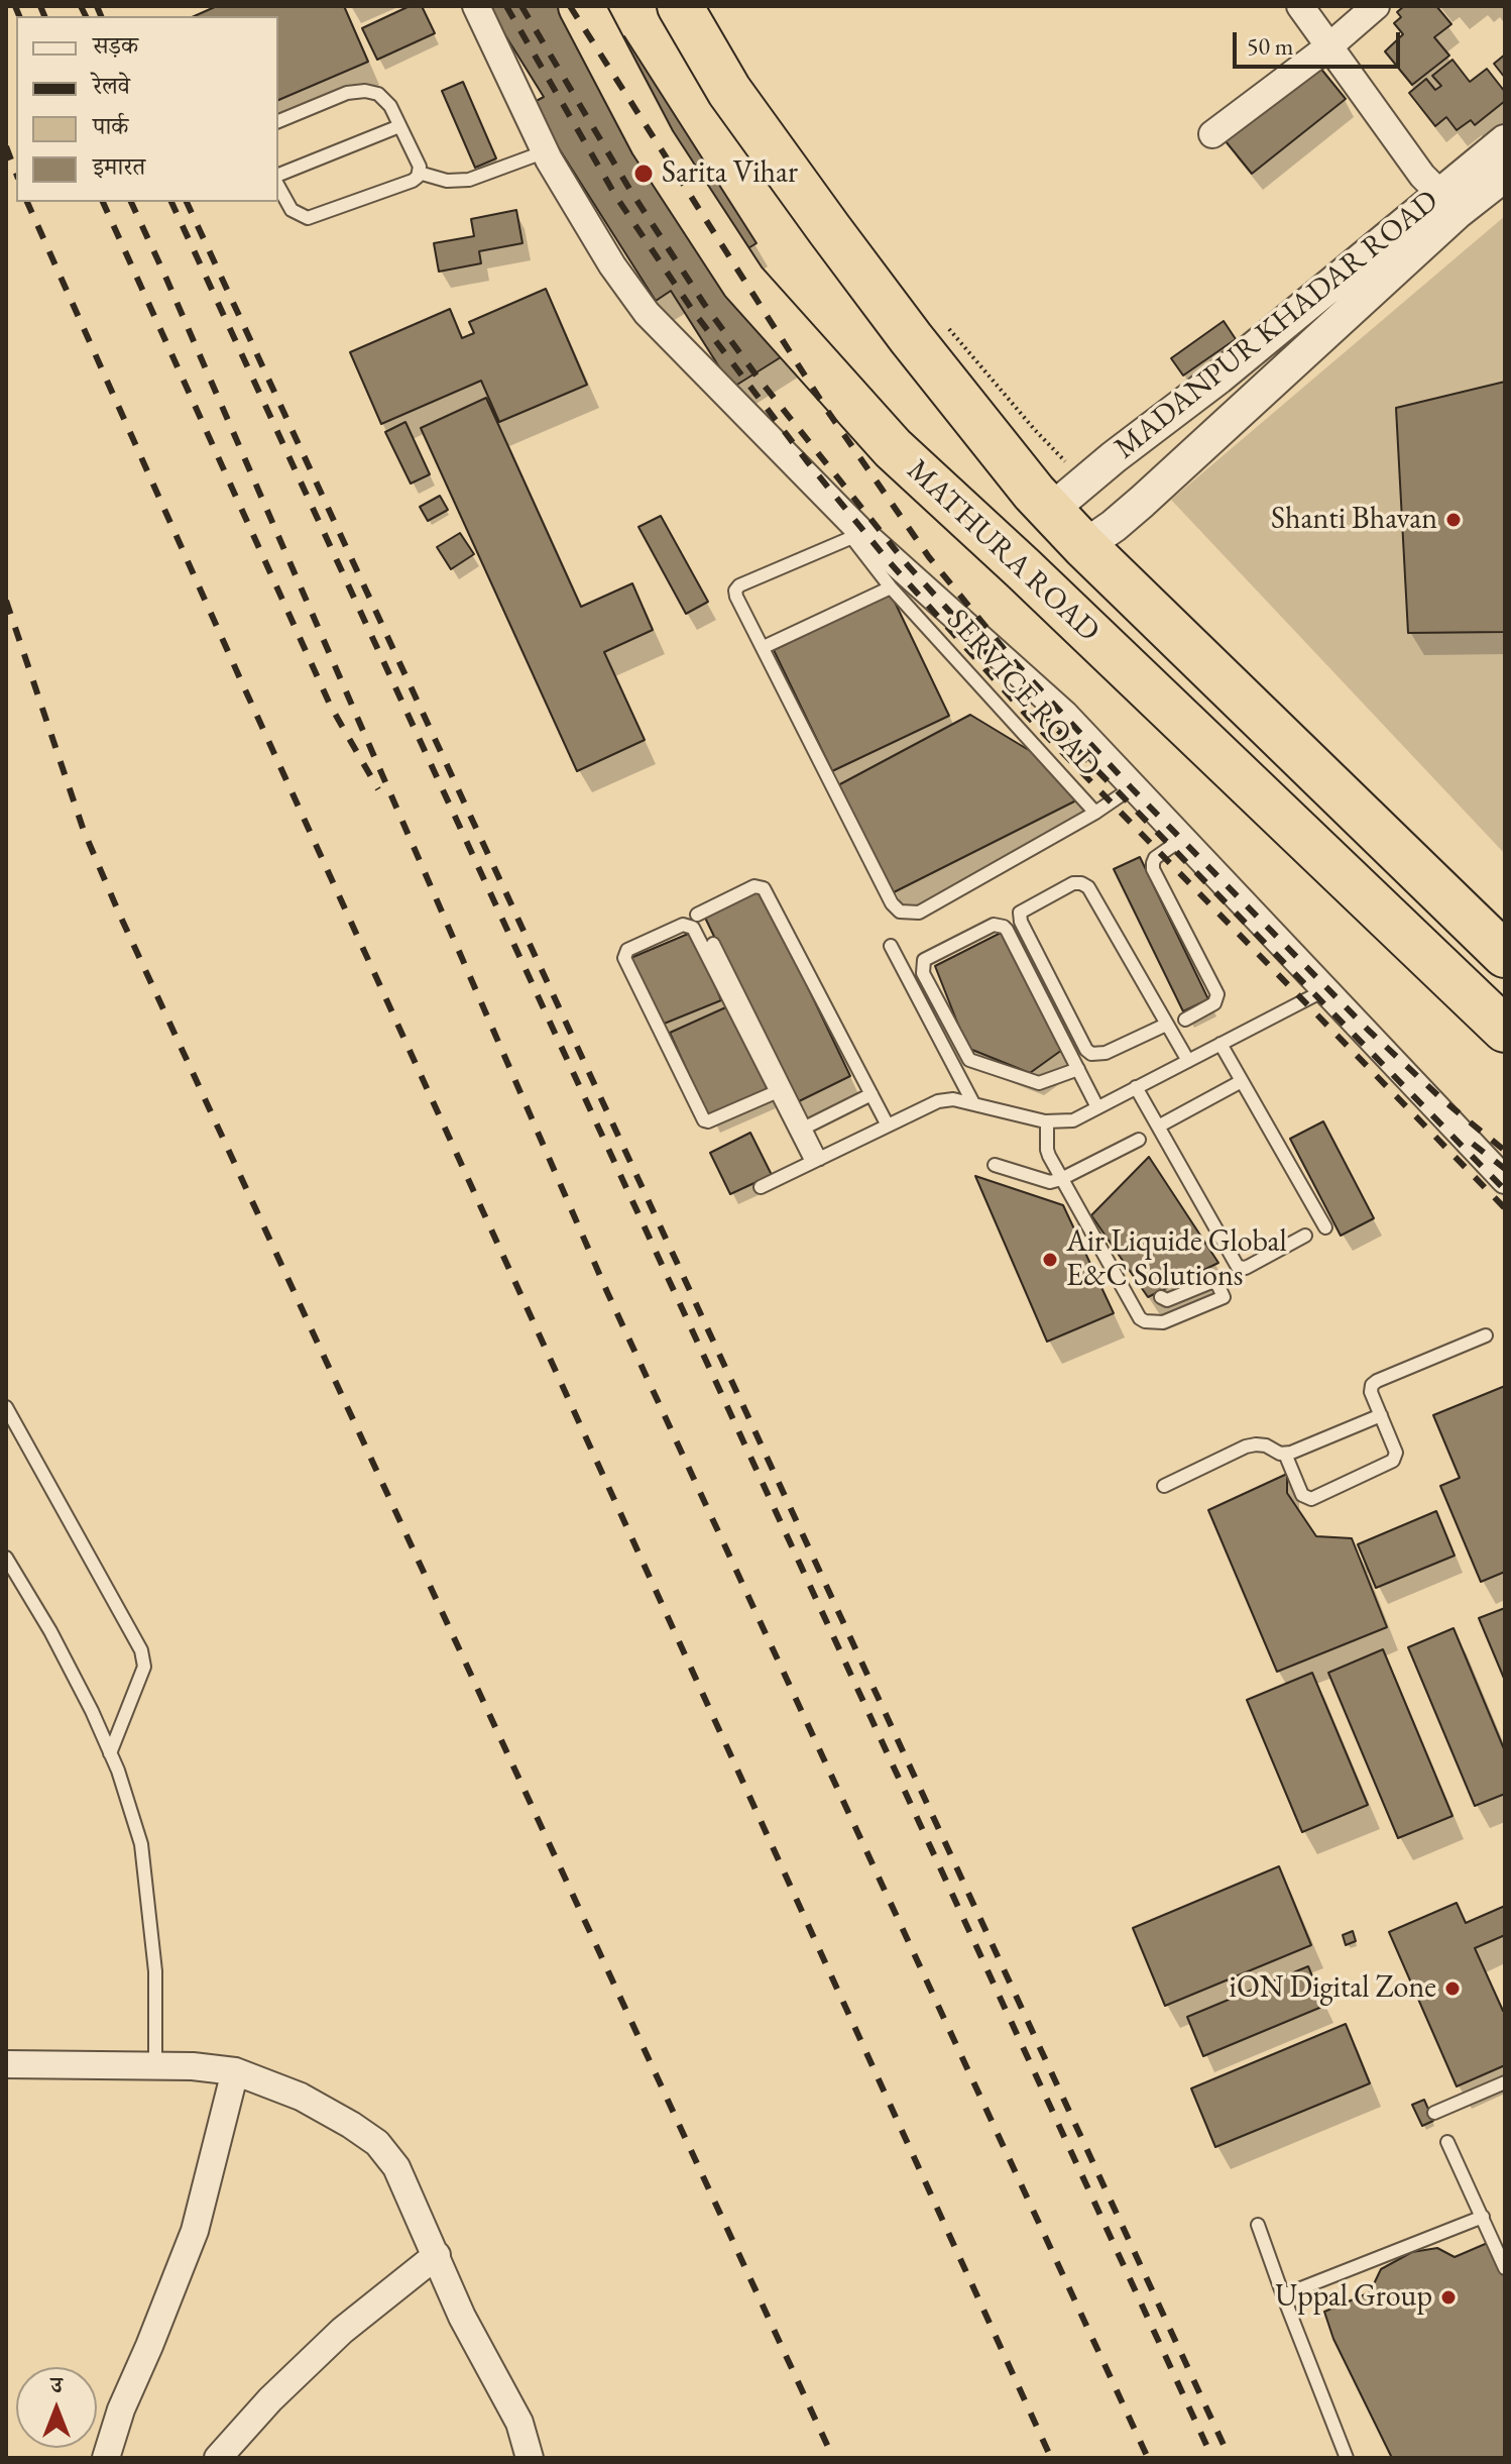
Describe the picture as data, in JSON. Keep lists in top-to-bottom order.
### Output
{
  "streets": {
    "highway": ["MATHURA ROAD"],
    "street": ["MADANPUR KHADAR ROAD"],
    "lane": ["SERVICE ROAD"]
  },
  "crossings": [
    ["MADANPUR KHADAR ROAD", "MATHURA ROAD"]
  ],
  "places": [
    "Sarita Vihar",
    "Shanti Bhavan",
    "Air Liquide Global E&C Solutions",
    "iON Digital Zone",
    "Uppal Group"
  ],
  "legend": [
    "सड़क",
    "रेलवे",
    "पार्क",
    "इमारत"
  ],
  "scale_bar": "50 m",
  "north": "top"
}
